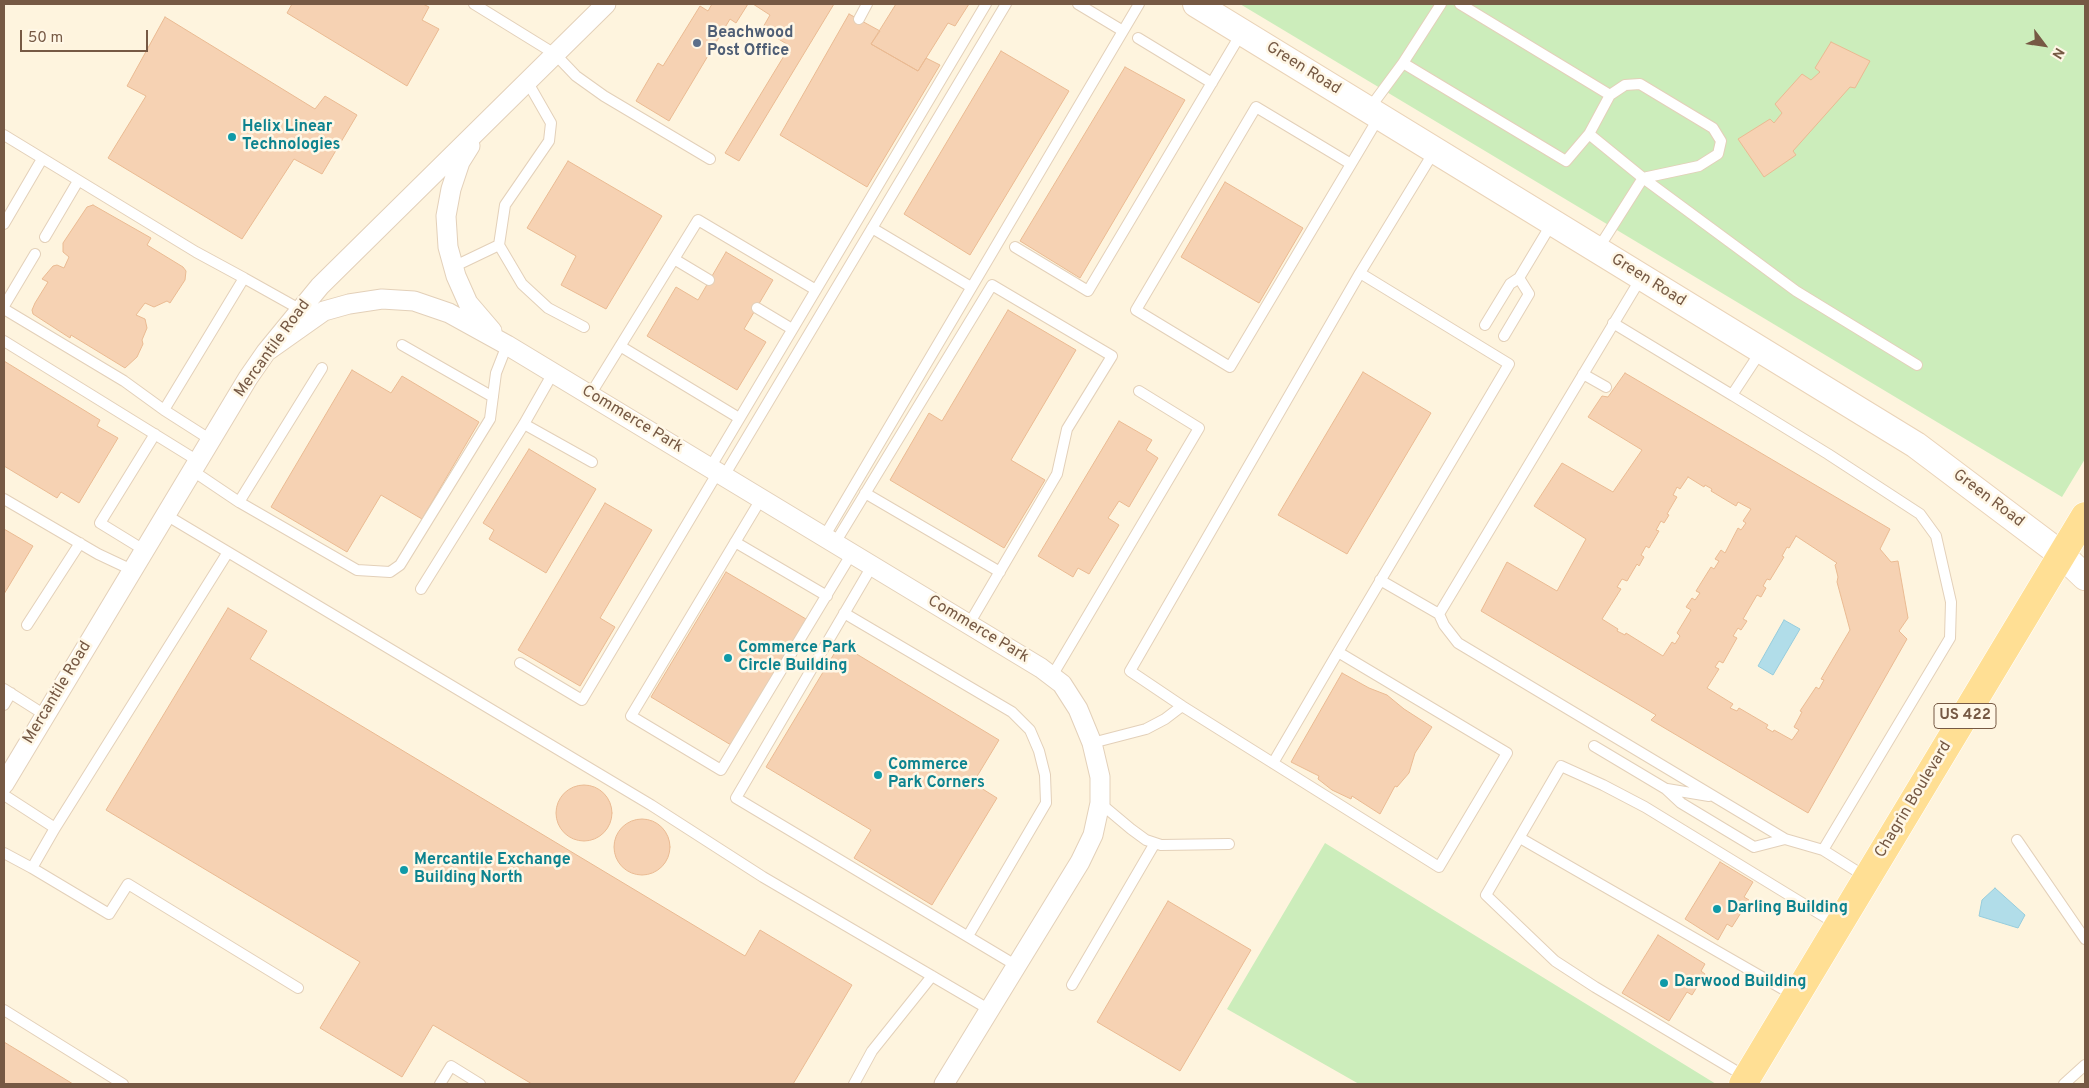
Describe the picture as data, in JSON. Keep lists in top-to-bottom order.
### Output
{
  "streets": {
    "main road": ["Green Road", "US 422", "Chagrin Boulevard"],
    "street": ["Mercantile Road", "Commerce Park"]
  },
  "crossings": [
    ["Green Road", "Chagrin Boulevard"],
    ["Mercantile Road", "Commerce Park"]
  ],
  "places": [
    "Beachwood Post Office",
    "Helix Linear Technologies",
    "Commerce Park Circle Building",
    "Commerce Park Corners",
    "Mercantile Exchange Building North",
    "Darling Building",
    "Darwood Building"
  ],
  "scale_bar": "50 m",
  "north": "bottom right"
}
